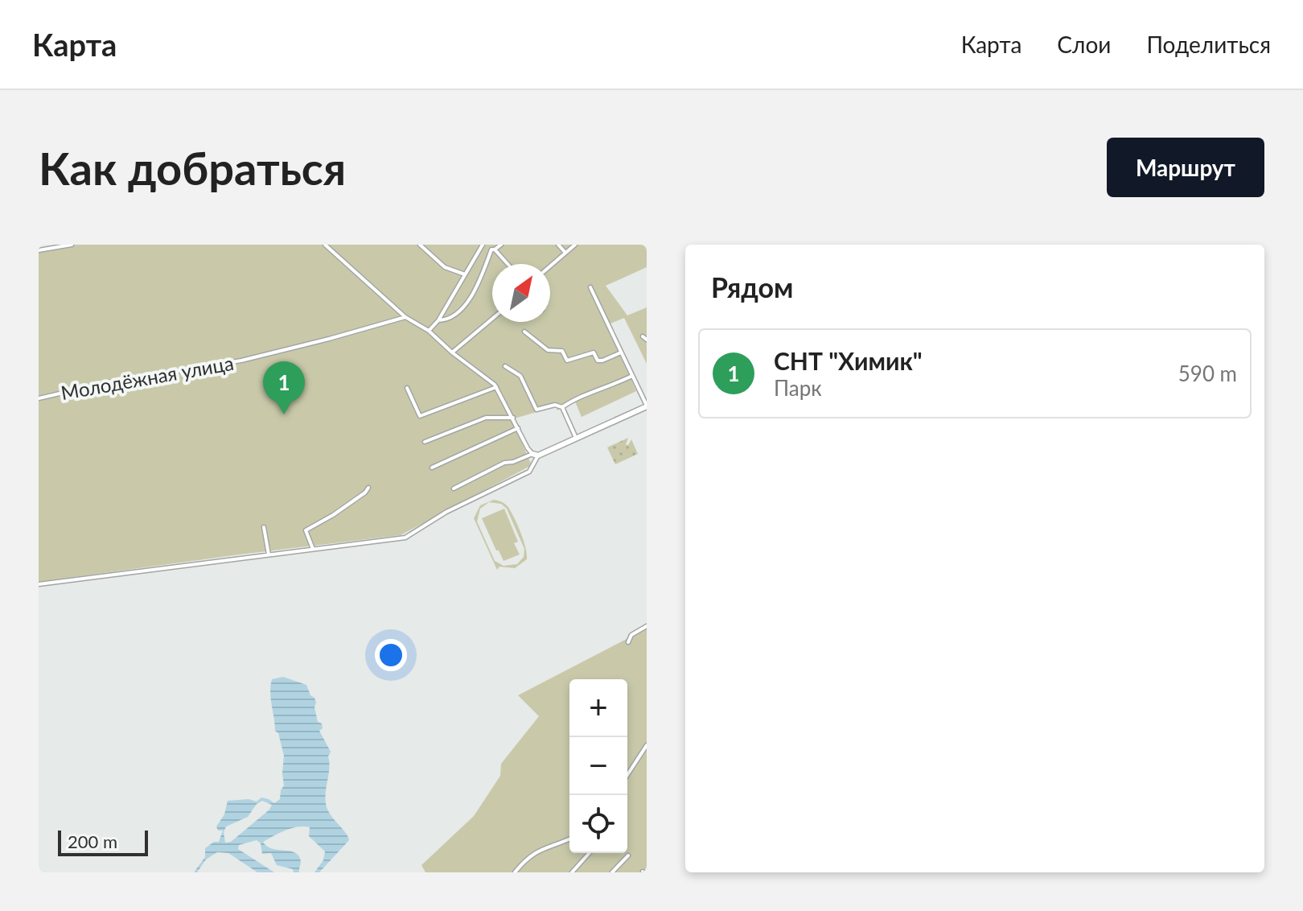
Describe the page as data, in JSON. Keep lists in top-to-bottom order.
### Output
{
  "streets": {
    "street": ["Молодёжная улица"]
  },
  "scale_bar": "200 m",
  "north": "top right",
  "page": {
    "header": "Карта",
    "nav": ["Карта", "Слои", "Поделиться"],
    "buttons": "Маршрут",
    "title": "Как добраться",
    "heading": "Рядом",
    "list": [
      {
        "mark": "1",
        "name": "СНТ \"Химик\"",
        "note": "Парк",
        "value": "590 m"
      }
    ],
    "pins": "1",
    "map_buttons": ["+", "−"],
    "scale": "200 m"
  }
}
